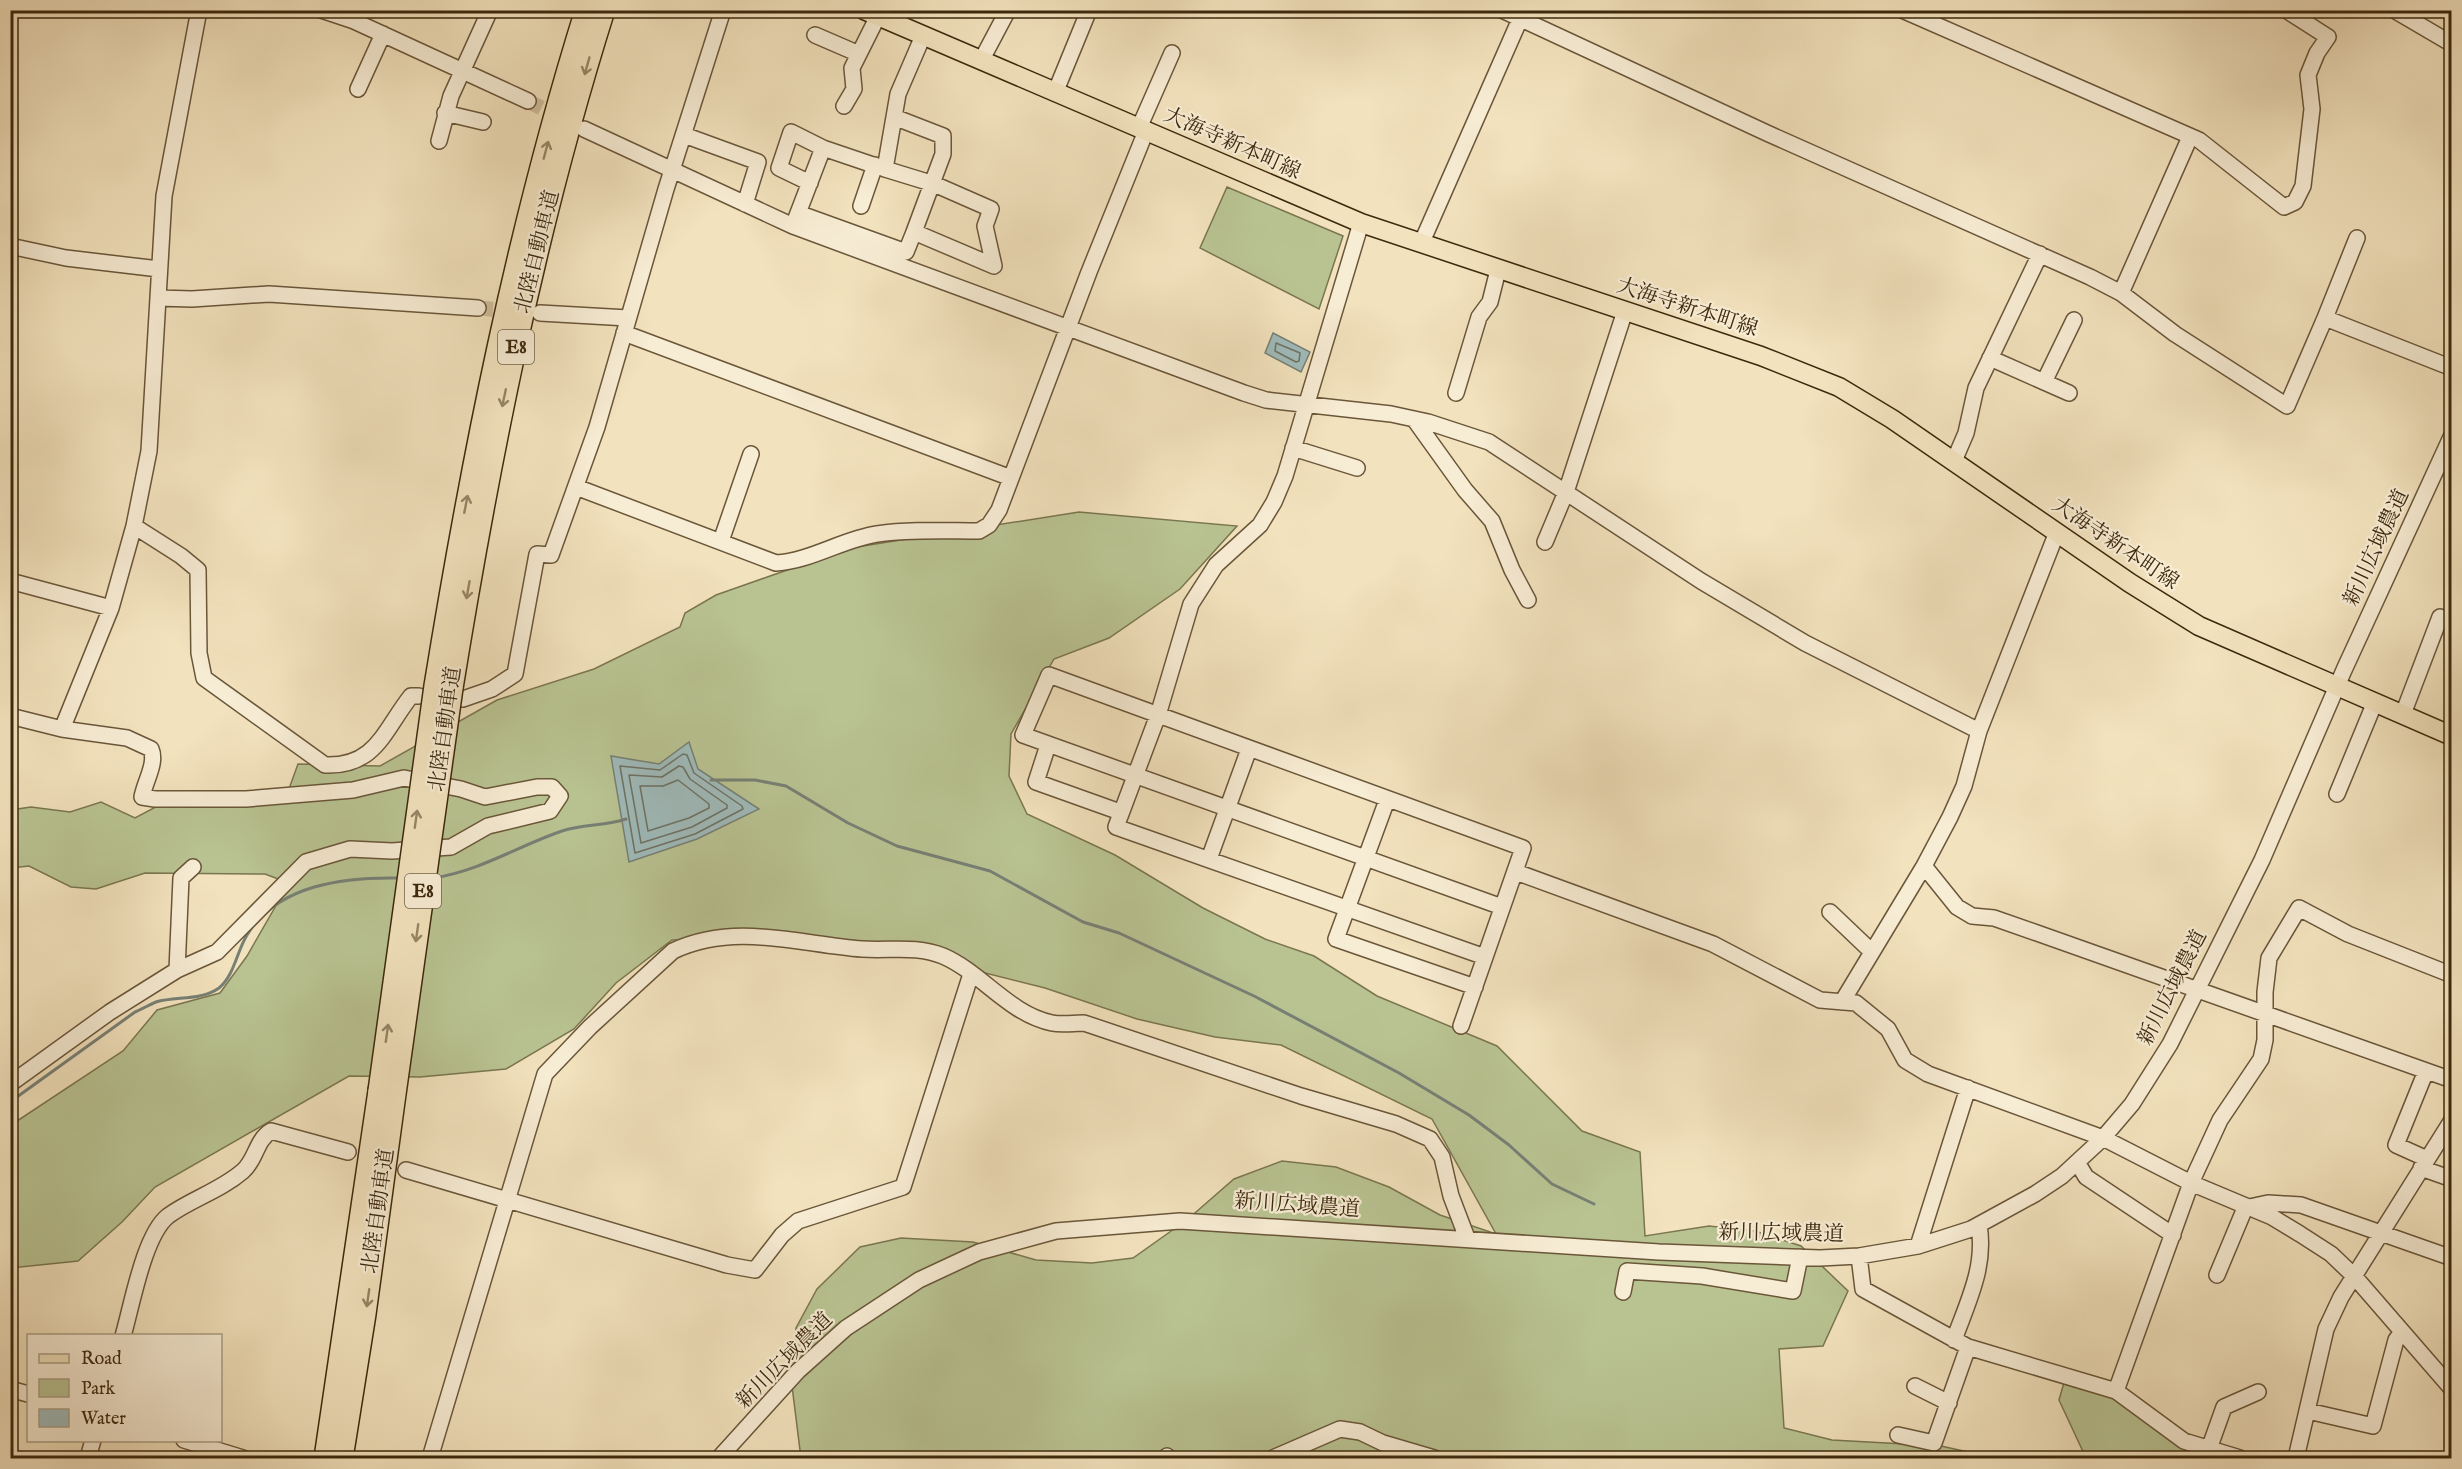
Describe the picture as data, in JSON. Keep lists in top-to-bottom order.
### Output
{
  "streets": {
    "highway": ["北陸自動車道", "E8"],
    "main road": ["大海寺新本町線"],
    "street": ["新川広域農道"]
  },
  "crossings": [
    ["大海寺新本町線", "新川広域農道"]
  ],
  "legend": ["Road", "Park", "Water"]
}
